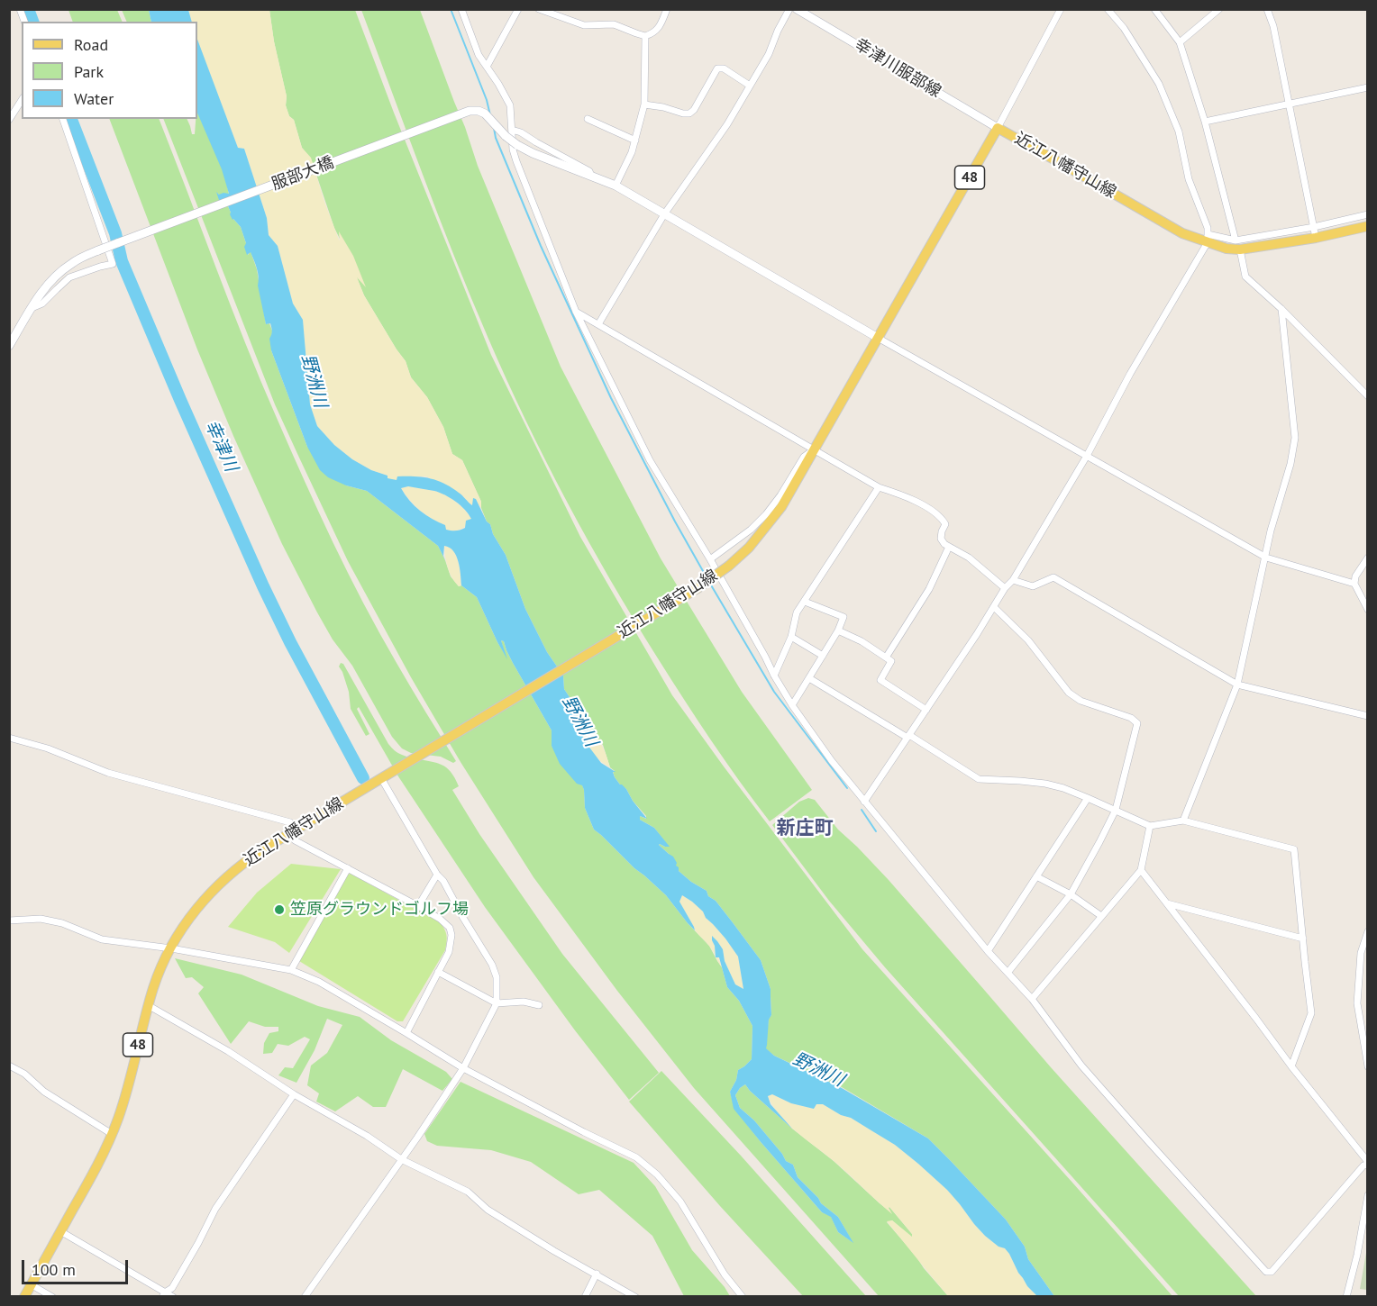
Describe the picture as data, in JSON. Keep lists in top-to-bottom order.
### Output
{
  "streets": {
    "main road": ["近江八幡守山線", "48"],
    "street": ["幸津川服部線", "服部大橋"]
  },
  "crossings": [
    ["幸津川服部線", "近江八幡守山線"]
  ],
  "districts": ["新庄町"],
  "water": ["野洲川", "幸津川"],
  "places": ["笠原グラウンドゴルフ場"],
  "legend": ["Road", "Park", "Water"],
  "scale_bar": "100 m"
}
